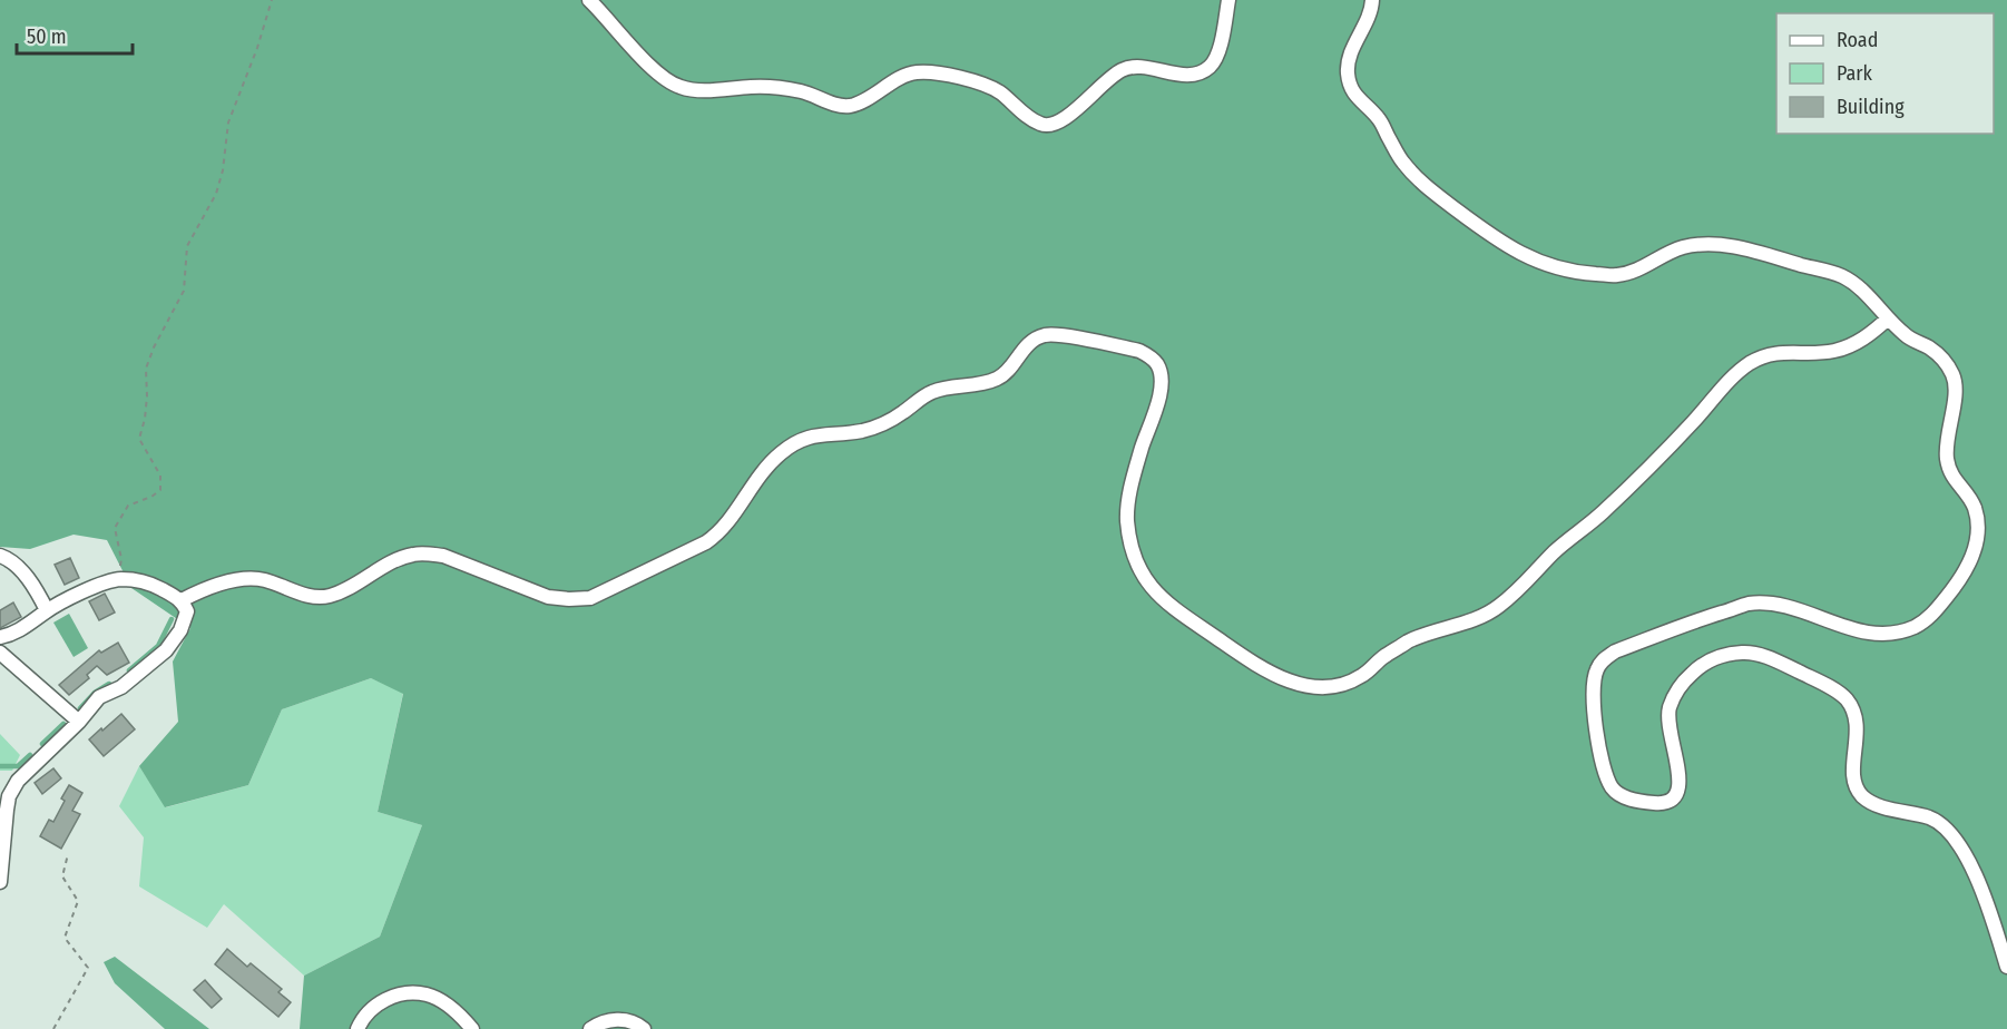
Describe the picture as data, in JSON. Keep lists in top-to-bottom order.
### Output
{
  "legend": ["Road", "Park", "Building"],
  "scale_bar": "50 m"
}
